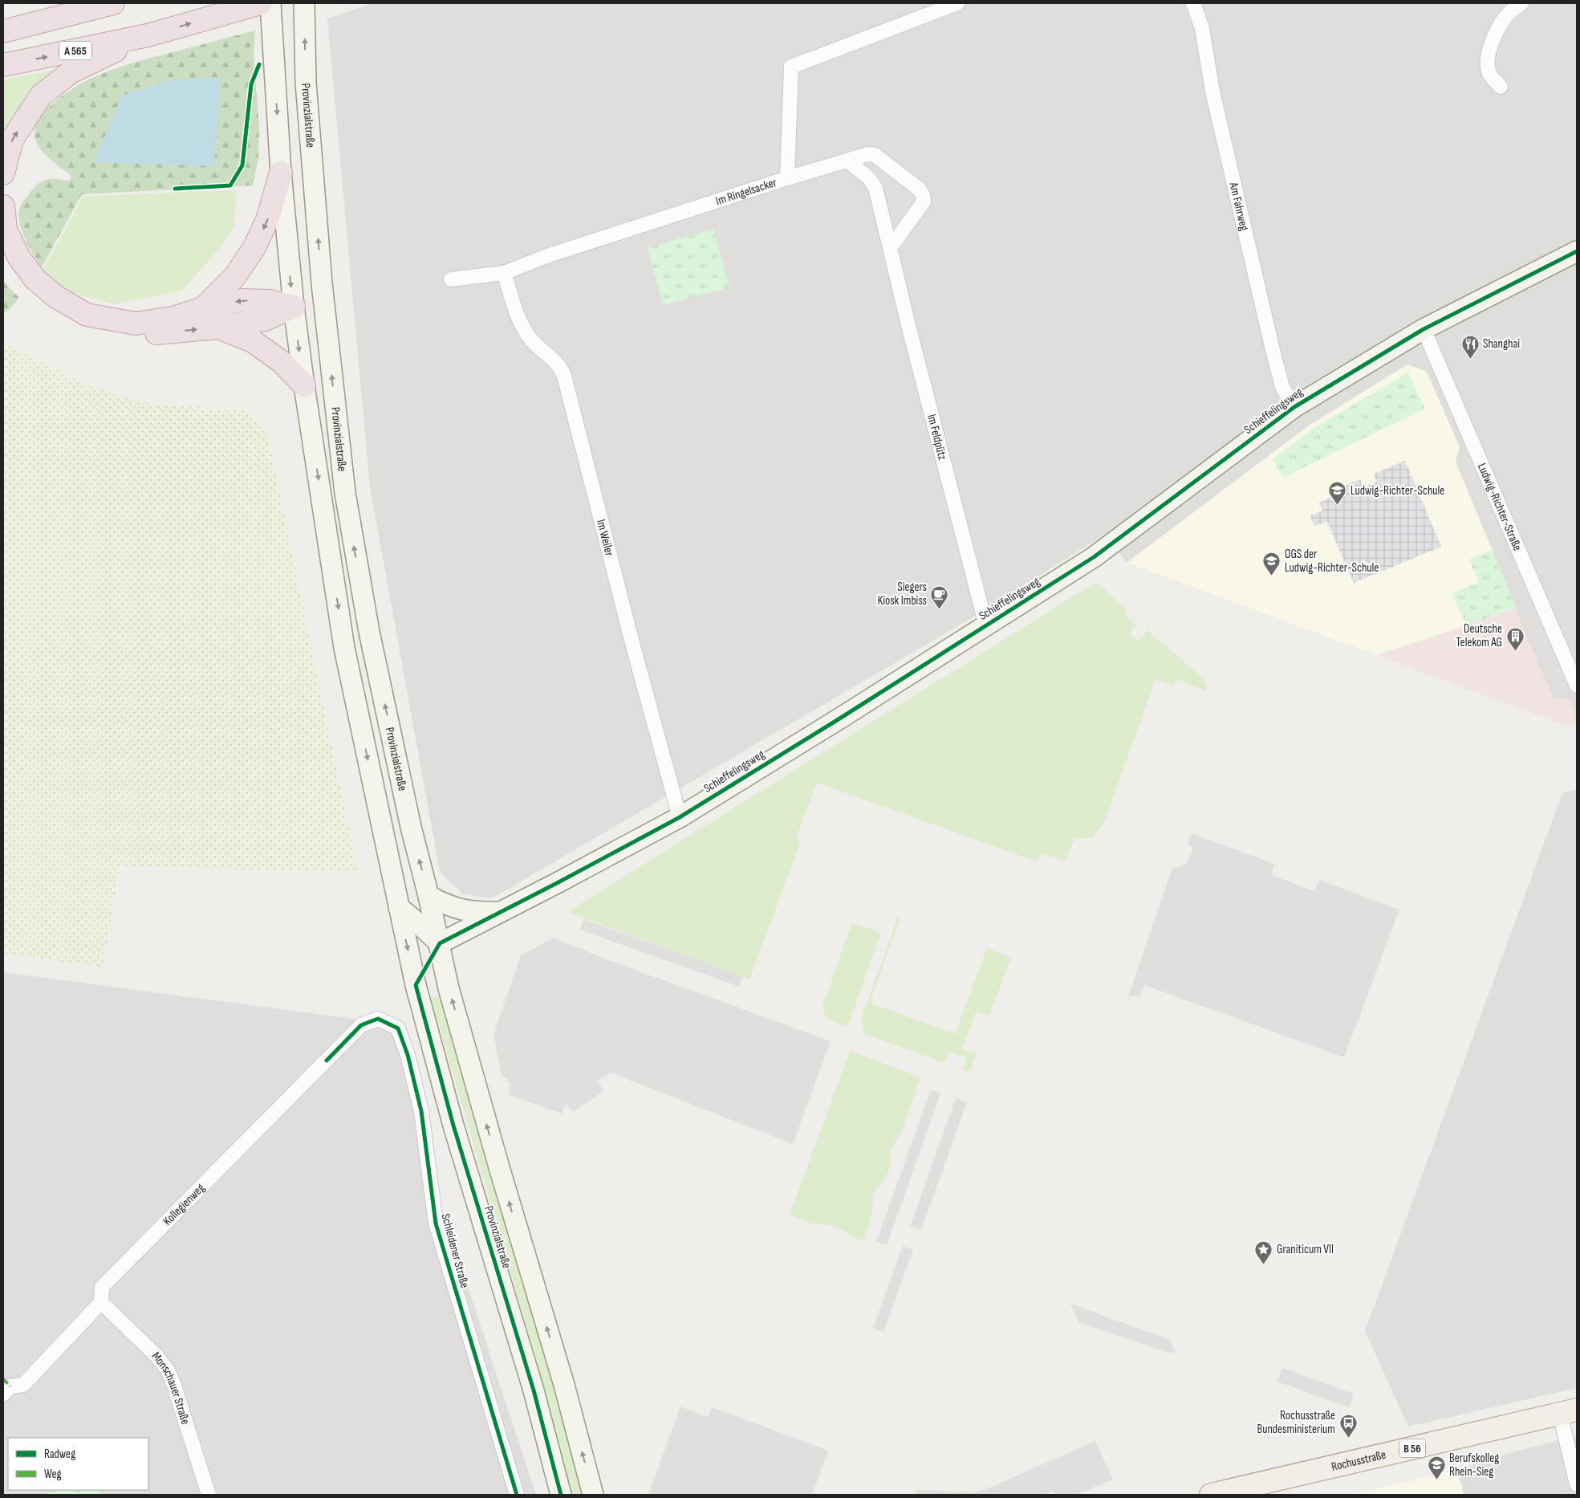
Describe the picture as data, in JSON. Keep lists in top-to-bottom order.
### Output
{
  "streets": {
    "highway": ["A 565"],
    "main road": [
      "Provinzialstraße",
      "Schieffelingsweg",
      "B 56",
      "Rochusstraße"
    ],
    "street": [
      "Im Ringelsacker",
      "Am Fahrweg",
      "Im Feldpütz",
      "Ludwig-Richter-Straße",
      "Im Weiler",
      "Kollegienweg",
      "Schleidener Straße",
      "Monschauer Straße"
    ]
  },
  "crossings": [
    ["Provinzialstraße", "Schieffelingsweg"],
    ["Im Ringelsacker", "Im Weiler"],
    ["Am Fahrweg", "Schieffelingsweg"],
    ["Schieffelingsweg", "Im Feldpütz"],
    ["Schieffelingsweg", "Ludwig-Richter-Straße"],
    ["Schieffelingsweg", "Im Weiler"],
    ["Kollegienweg", "Schleidener Straße"],
    ["Kollegienweg", "Monschauer Straße"]
  ],
  "places": {
    "restaurant": ["Shanghai"],
    "school or university": ["Ludwig-Richter-Schule", "OGS der Ludwig-Richter-Schule", "Berufskolleg Rhein-Sieg"],
    "cafe": ["Siegers Kiosk Imbiss"],
    "building": ["Deutsche Telekom AG"],
    "place": ["Graniticum VII"],
    "bus stop": ["Rochusstraße Bundesministerium"]
  },
  "legend": ["Radweg", "Weg"]
}
